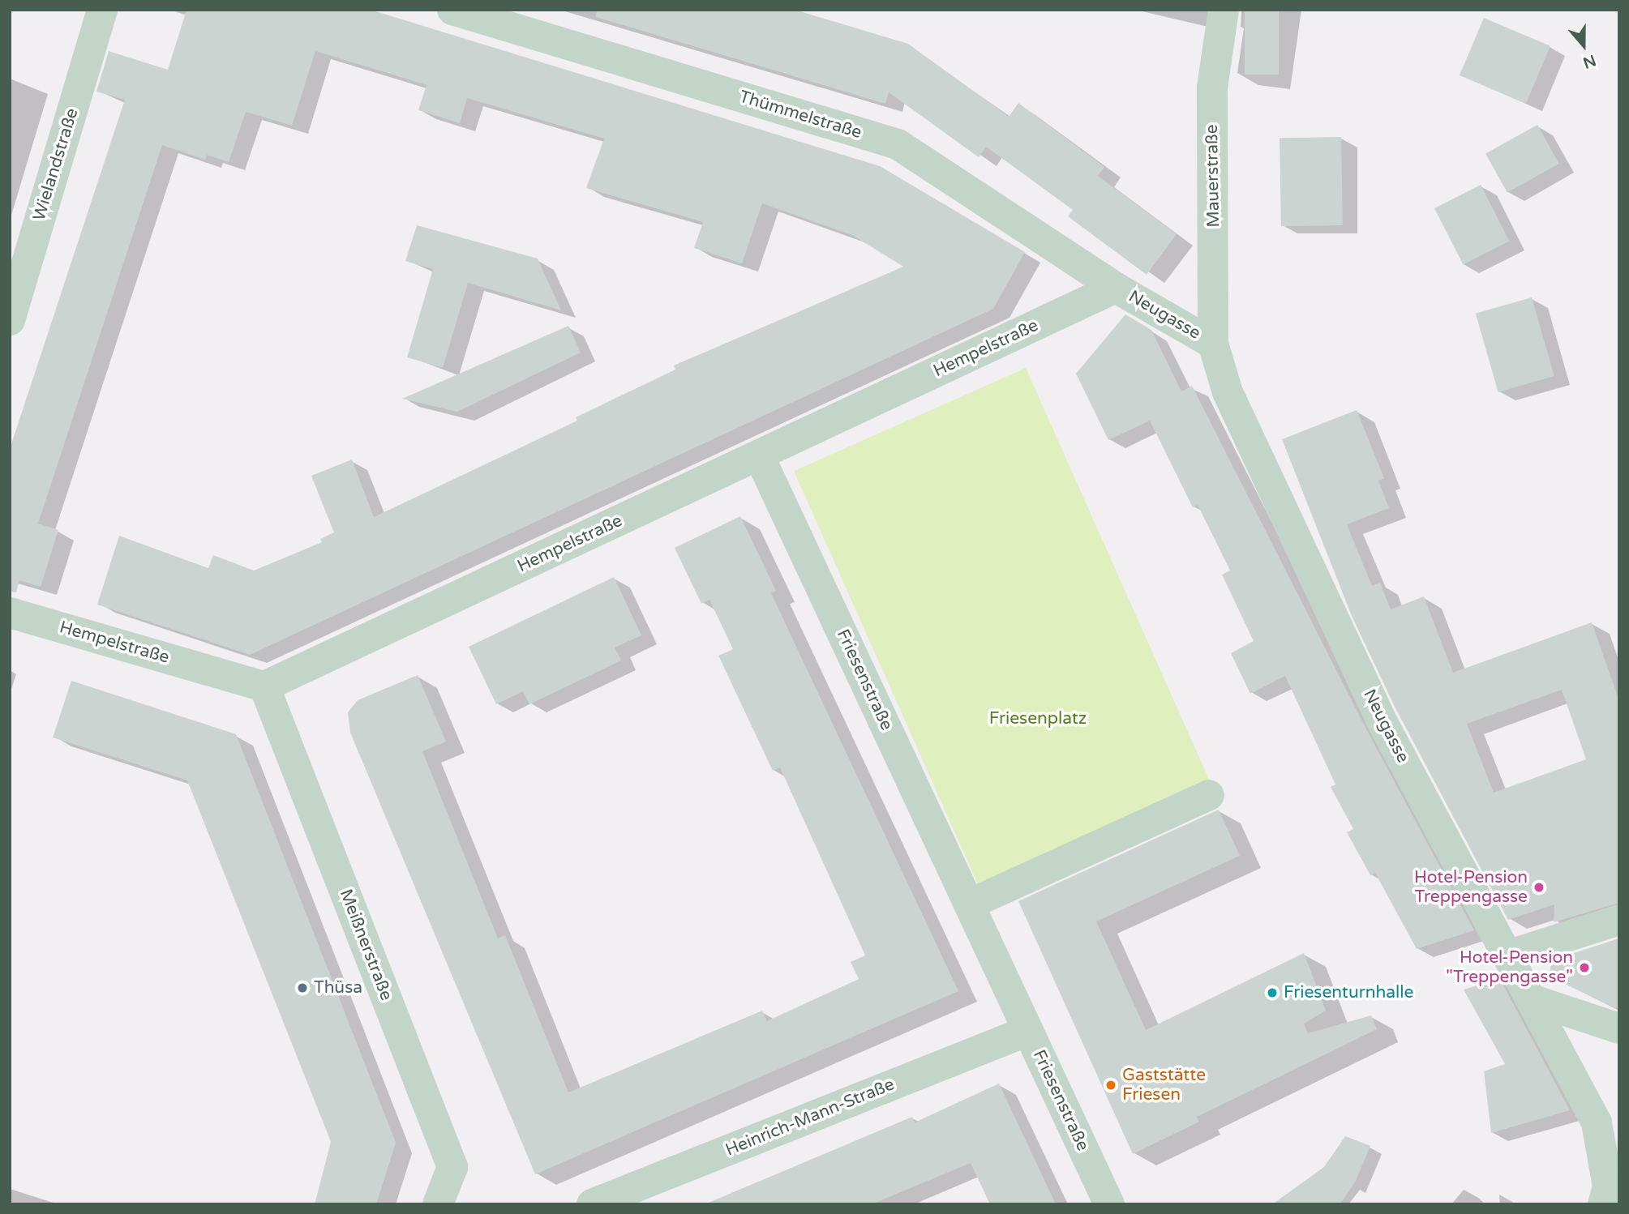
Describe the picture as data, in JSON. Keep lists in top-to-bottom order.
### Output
{
  "streets": {
    "street": [
      "Thümmelstraße",
      "Wielandstraße",
      "Mauerstraße",
      "Neugasse",
      "Hempelstraße",
      "Friesenstraße",
      "Meißnerstraße",
      "Heinrich-Mann-Straße"
    ]
  },
  "crossings": [
    ["Thümmelstraße", "Neugasse"],
    ["Thümmelstraße", "Hempelstraße"],
    ["Mauerstraße", "Neugasse"],
    ["Neugasse", "Hempelstraße"],
    ["Hempelstraße", "Friesenstraße"],
    ["Hempelstraße", "Meißnerstraße"],
    ["Friesenstraße", "Heinrich-Mann-Straße"]
  ],
  "parks": ["Friesenplatz"],
  "places": [
    "Hotel-Pension Treppengasse",
    "Hotel-Pension \"Treppengasse\"",
    "Thüsa",
    "Friesenturnhalle",
    "Gaststätte Friesen"
  ],
  "north": "bottom"
}
